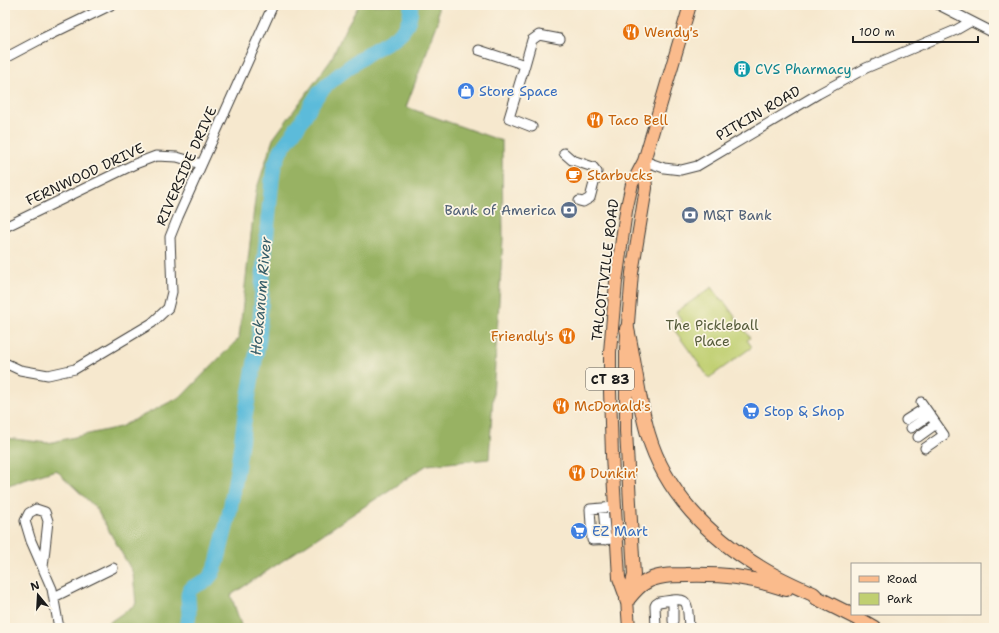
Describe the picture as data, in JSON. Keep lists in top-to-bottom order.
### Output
{
  "streets": {
    "main road": ["TALCOTTVILLE ROAD", "CT 83"],
    "street": ["PITKIN ROAD", "RIVERSIDE DRIVE", "FERNWOOD DRIVE"]
  },
  "crossings": [
    ["PITKIN ROAD", "TALCOTTVILLE ROAD"],
    ["RIVERSIDE DRIVE", "FERNWOOD DRIVE"]
  ],
  "water": ["Hockanum River"],
  "parks": ["The Pickleball Place"],
  "places": {
    "restaurant": [
      "Wendy's",
      "Taco Bell",
      "Friendly's",
      "McDonald's",
      "Dunkin'"
    ],
    "building": ["CVS Pharmacy"],
    "shop": ["Store Space"],
    "cafe": ["Starbucks"],
    "bank": ["Bank of America", "M&T Bank"],
    "supermarket": ["Stop & Shop", "EZ Mart"]
  },
  "legend": ["Road", "Park"],
  "scale_bar": "100 m",
  "north": "top"
}
